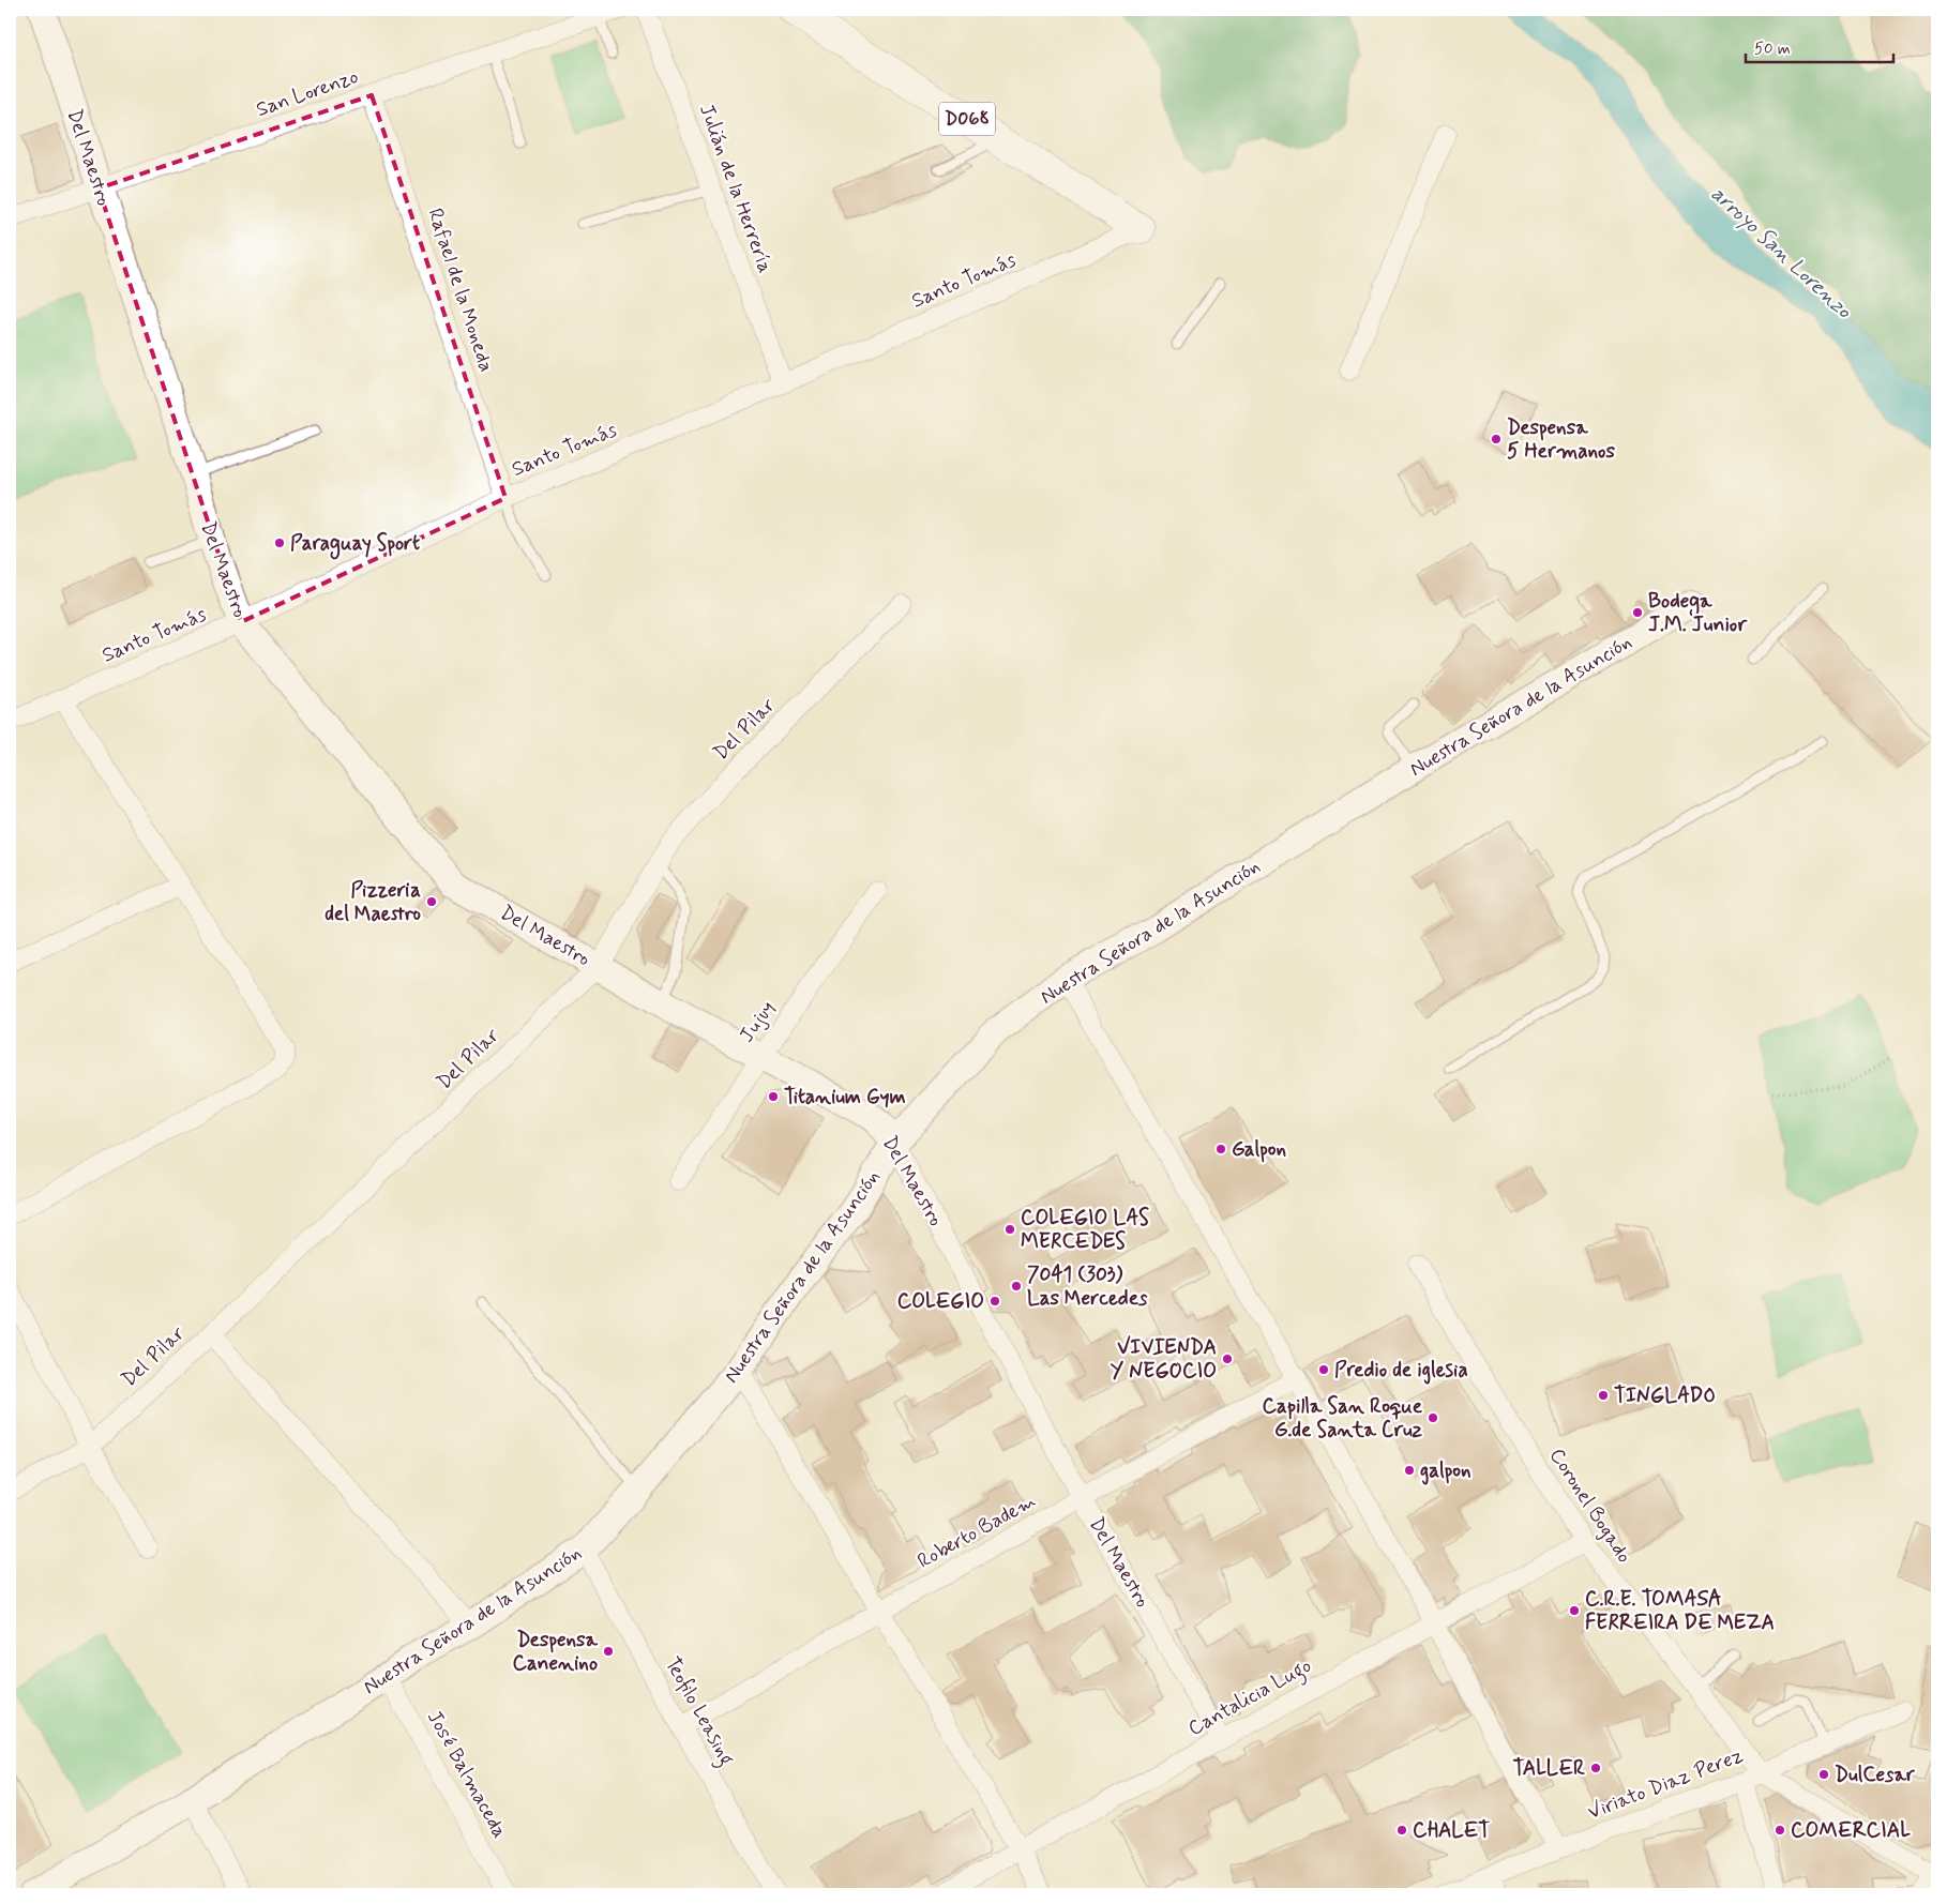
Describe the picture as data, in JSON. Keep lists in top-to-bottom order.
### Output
{
  "streets": {
    "main road": ["D068"],
    "street": [
      "San Lorenzo",
      "Del Maestro",
      "Julián de la Herrería",
      "Santo Tomás",
      "Rafael de la Moneda",
      "Nuestra Señora de la Asunción",
      "Del Pilar",
      "Jujuy",
      "Coronel Bogado",
      "Roberto Badem",
      "Cantalicia Lugo",
      "Teofilo Leasing",
      "José Balmaceda",
      "Viriato Diaz Perez"
    ]
  },
  "crossings": [
    ["San Lorenzo", "Del Maestro"],
    ["San Lorenzo", "Rafael de la Moneda"],
    ["D068", "Santo Tomás"],
    ["Del Maestro", "Santo Tomás"],
    ["Del Maestro", "Nuestra Señora de la Asunción"],
    ["Del Maestro", "Del Pilar"],
    ["Del Maestro", "Jujuy"],
    ["Del Maestro", "Roberto Badem"],
    ["Del Maestro", "Cantalicia Lugo"],
    ["Julián de la Herrería", "Santo Tomás"],
    ["Santo Tomás", "Rafael de la Moneda"],
    ["Nuestra Señora de la Asunción", "Teofilo Leasing"],
    ["Nuestra Señora de la Asunción", "José Balmaceda"],
    ["Coronel Bogado", "Cantalicia Lugo"],
    ["Coronel Bogado", "Viriato Diaz Perez"],
    ["Roberto Badem", "Teofilo Leasing"]
  ],
  "water": ["arroyo San Lorenzo"],
  "places": [
    "Despensa 5 Hermanos",
    "Paraguay Sport",
    "Bodega J.M. Junior",
    "Pizzeria del Maestro",
    "Titanium Gym",
    "Galpon",
    "COLEGIO LAS MERCEDES",
    "7041 (303) Las Mercedes",
    "COLEGIO",
    "VIVIENDA Y NEGOCIO",
    "Predio de iglesia",
    "TINGLADO",
    "Capilla San Roque G.de Santa Cruz",
    "galpon",
    "C.R.E. TOMASA FERREIRA DE MEZA",
    "Despensa Canenino",
    "TALLER",
    "DulCesar",
    "CHALET",
    "COMERCIAL"
  ],
  "scale_bar": "50 m"
}
